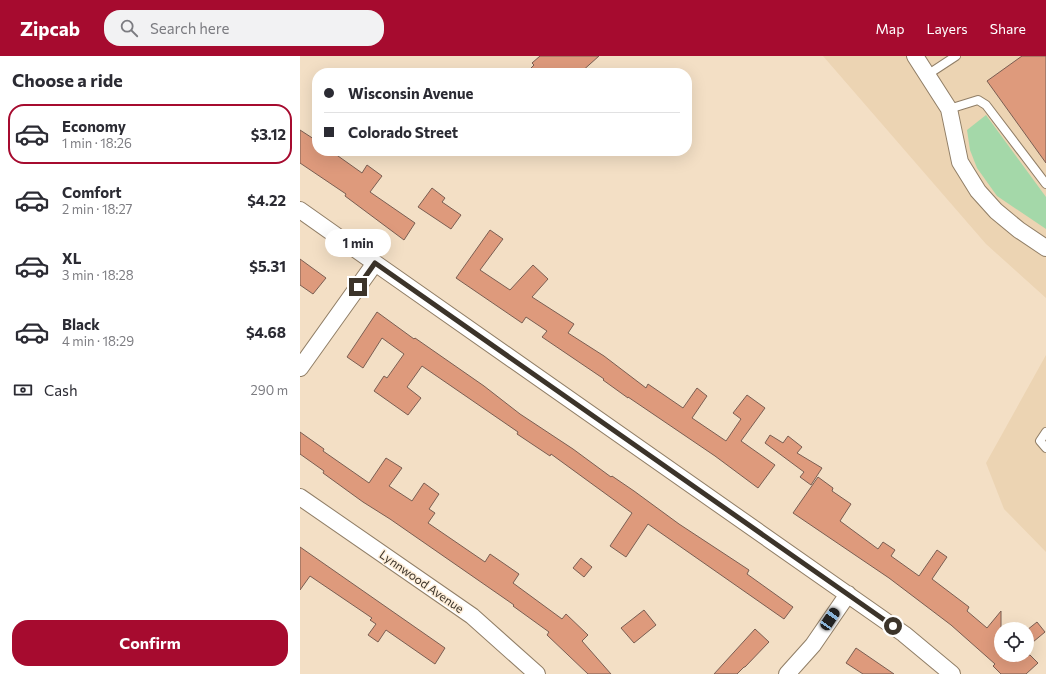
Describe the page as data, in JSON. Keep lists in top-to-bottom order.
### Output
{
  "streets": {
    "street": ["Lynnwood Avenue"]
  },
  "page": {
    "header": "Zipcab",
    "search": "Search here",
    "nav": ["Map", "Layers", "Share"],
    "heading": "Choose a ride",
    "banner": ["Wisconsin Avenue", "Colorado Street"],
    "list": [
      {
        "name": "Economy",
        "note": "1 min · 18:26",
        "value": "$3.12"
      },
      {
        "name": "Comfort",
        "note": "2 min · 18:27",
        "value": "$4.22"
      },
      {
        "name": "XL",
        "note": "3 min · 18:28",
        "value": "$5.31"
      },
      {
        "name": "Black",
        "note": "4 min · 18:29",
        "value": "$4.68"
      }
    ],
    "bubble": "1 min",
    "pay": ["Cash", "290 m"],
    "buttons": "Confirm"
  }
}
